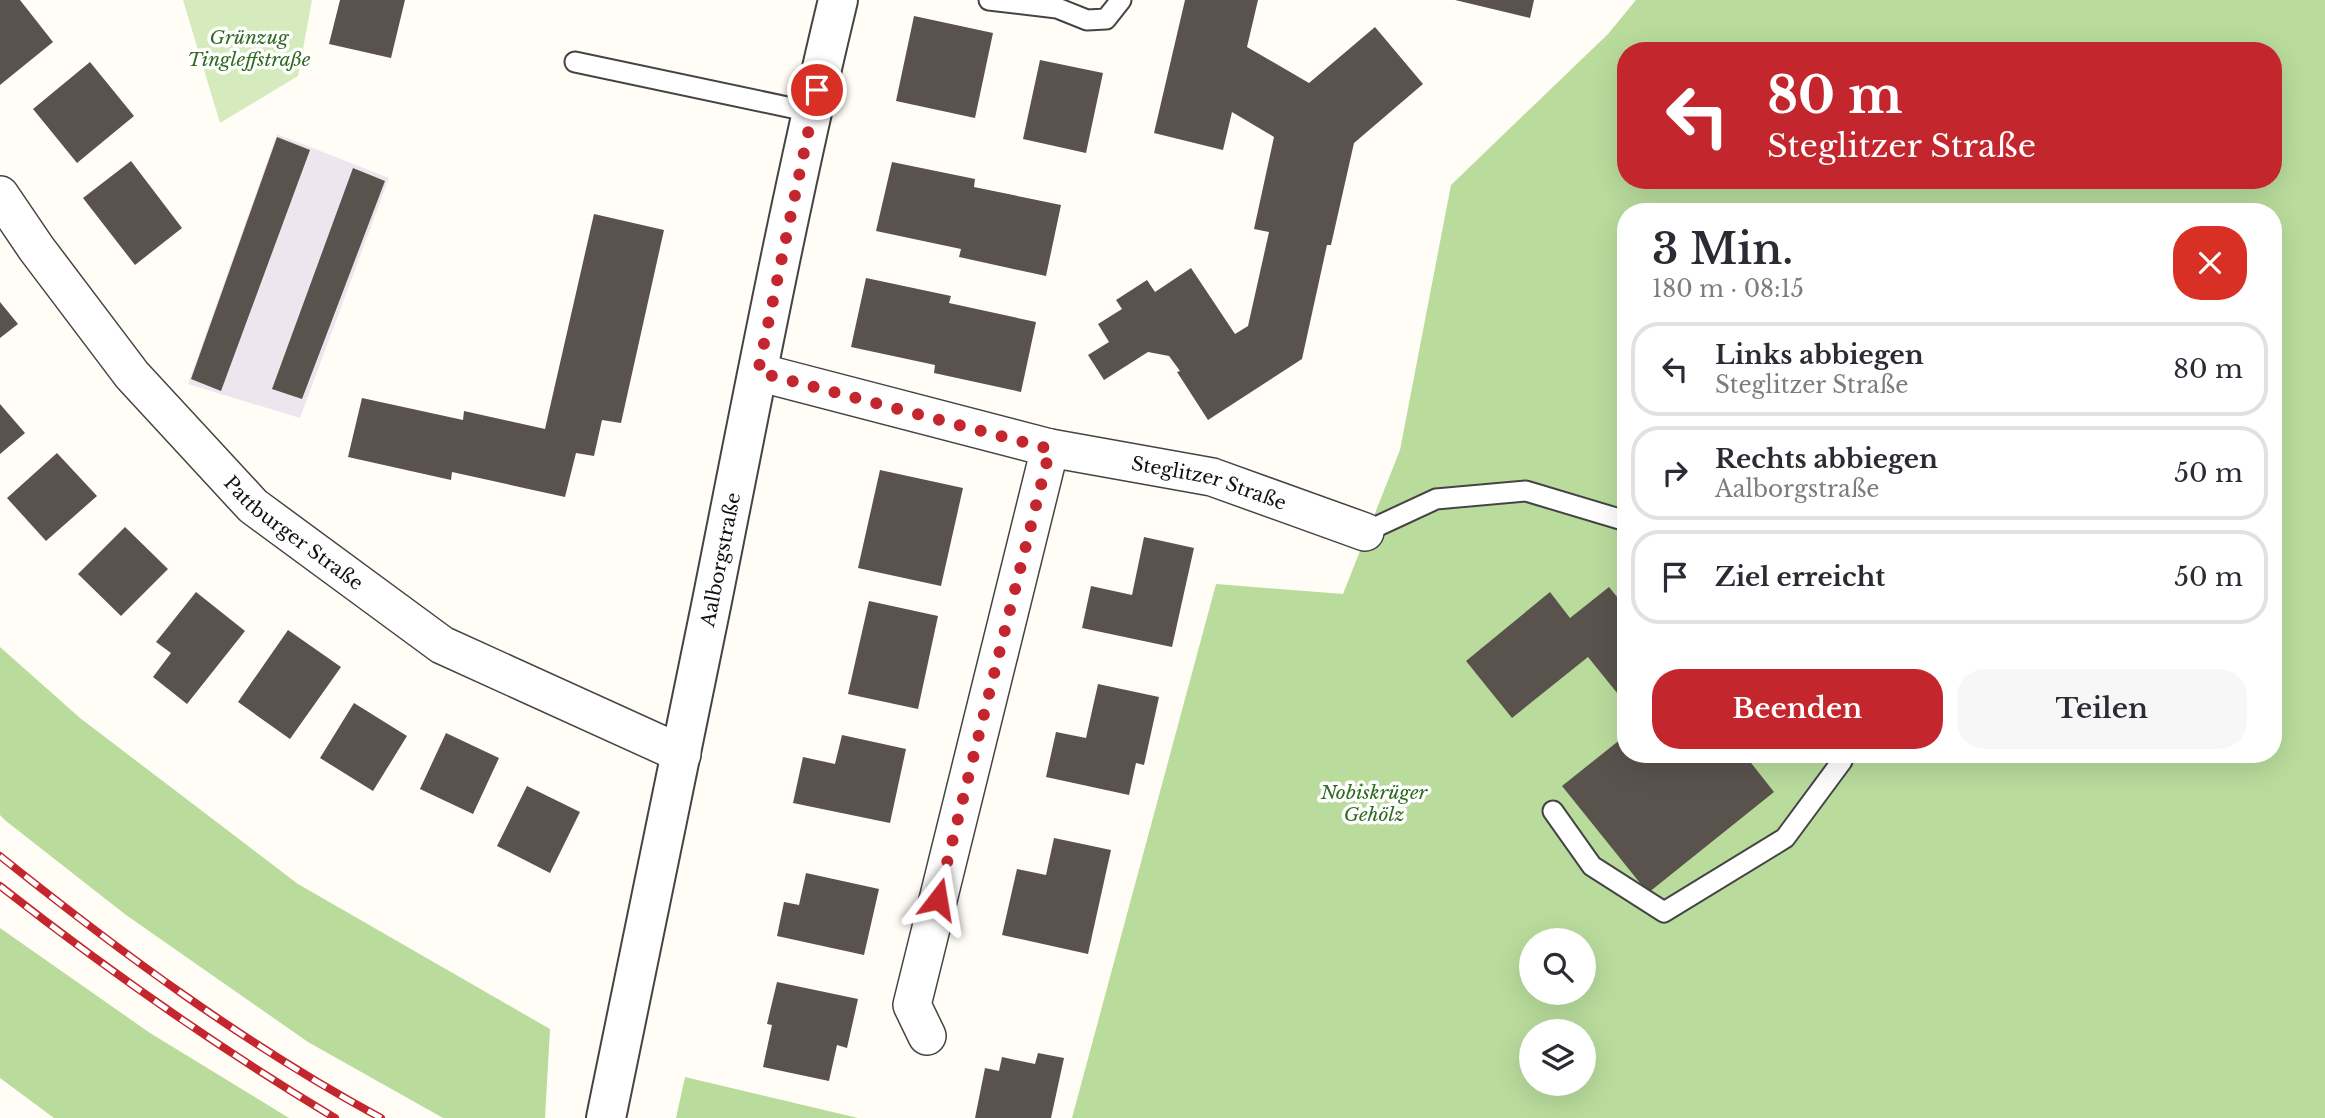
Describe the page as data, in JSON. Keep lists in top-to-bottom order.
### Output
{
  "streets": {
    "street": ["Steglitzer Straße", "Pattburger Straße", "Aalborgstraße"]
  },
  "crossings": [
    ["Steglitzer Straße", "Aalborgstraße"],
    ["Pattburger Straße", "Aalborgstraße"]
  ],
  "parks": ["Grünzug Tingleffstraße", "Nobiskrüger Gehölz"],
  "page": {
    "turn": ["80 m", "Steglitzer Straße"],
    "heading": ["3 Min.", "180 m · 08:15"],
    "list": [
      {
        "name": "Links abbiegen",
        "note": "Steglitzer Straße",
        "value": "80 m"
      },
      {
        "name": "Rechts abbiegen",
        "note": "Aalborgstraße",
        "value": "50 m"
      },
      {
        "name": "Ziel erreicht",
        "value": "50 m"
      }
    ],
    "buttons": ["Beenden", "Teilen"]
  }
}
